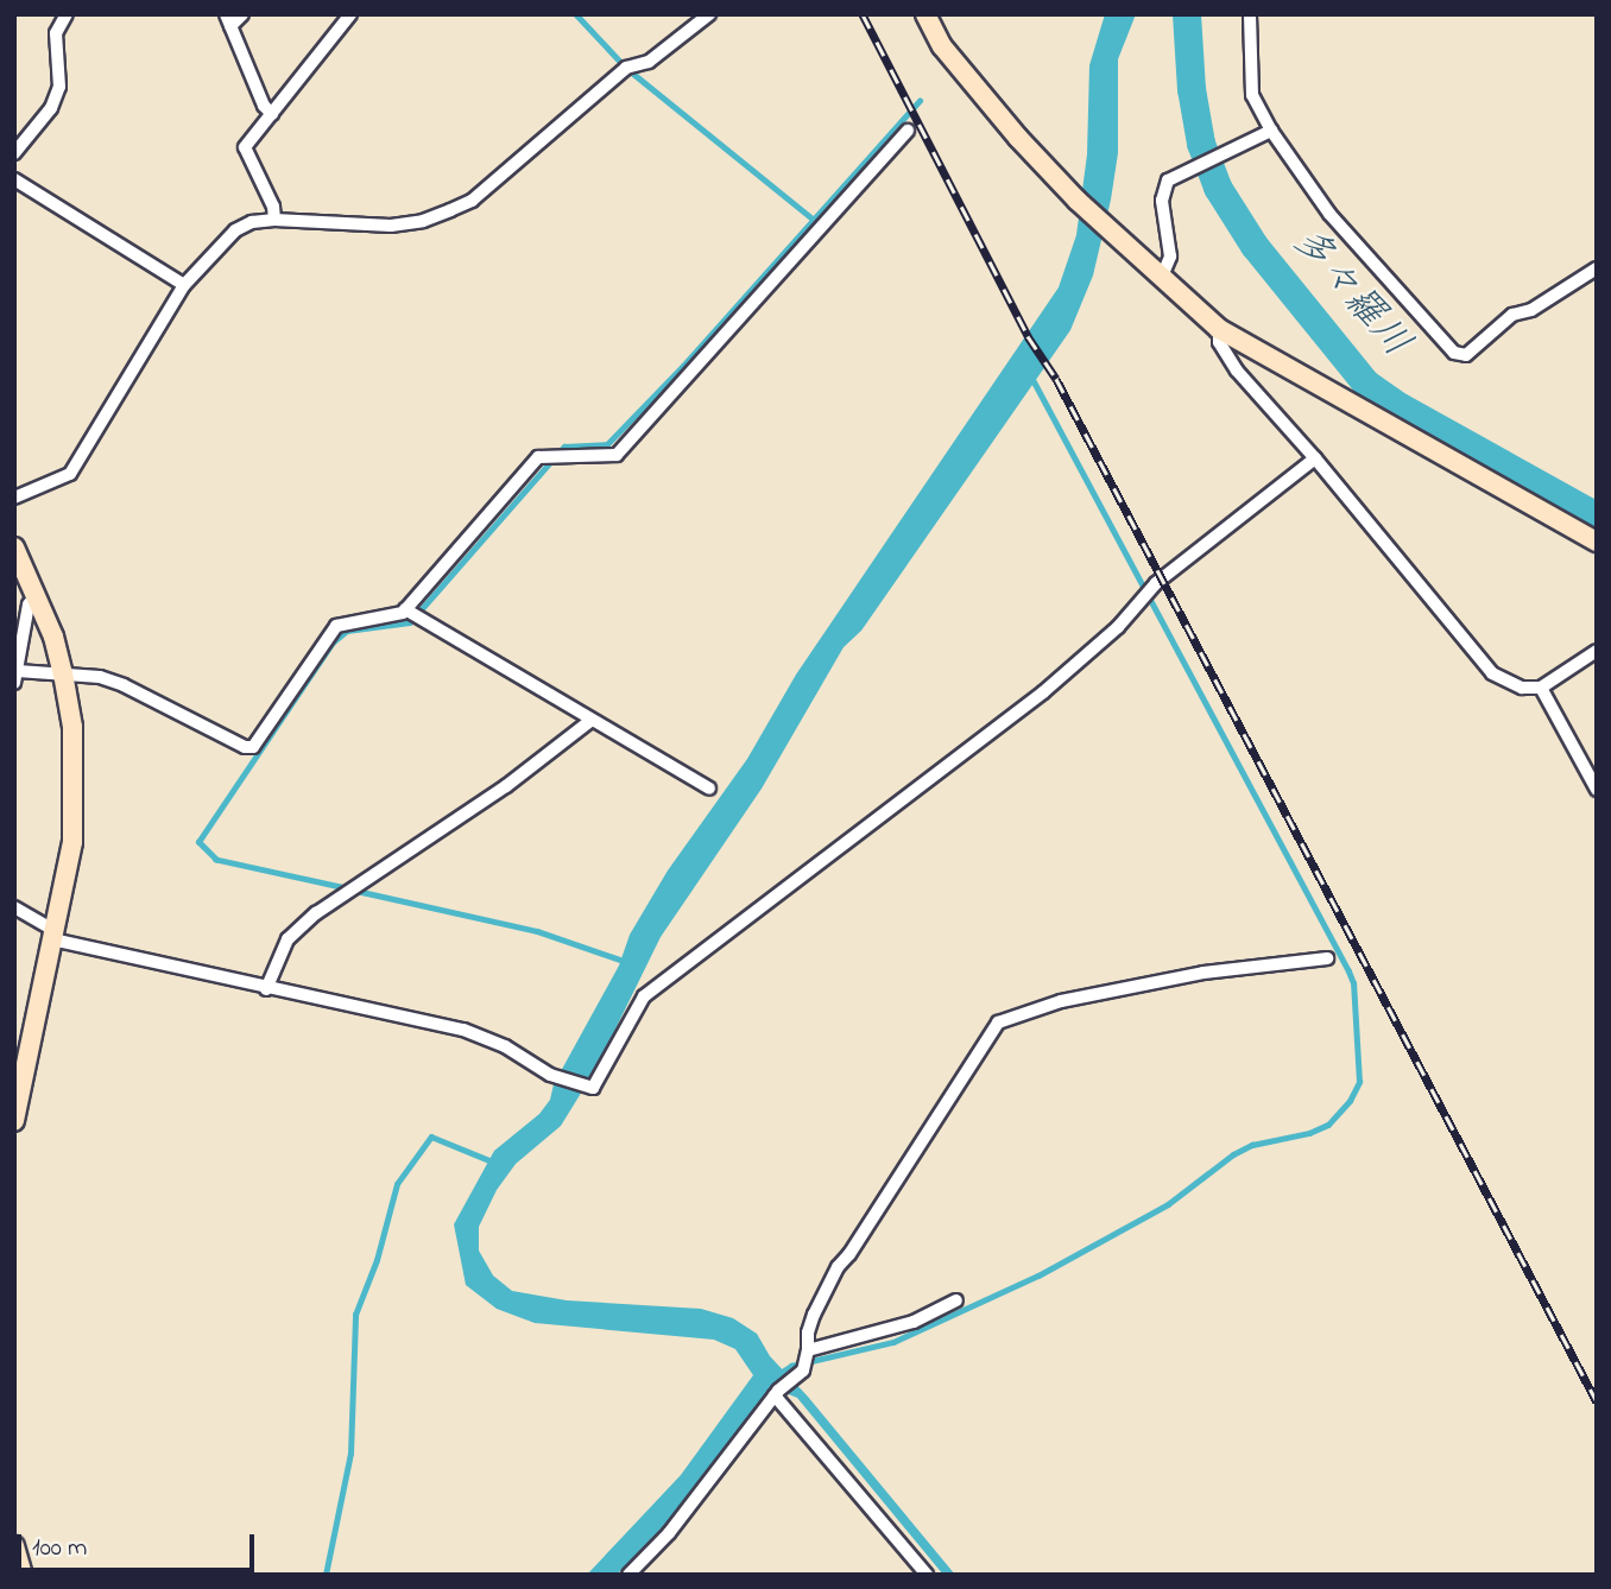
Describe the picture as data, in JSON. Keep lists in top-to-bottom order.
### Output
{
  "water": ["多々羅川"],
  "scale_bar": "100 m"
}
